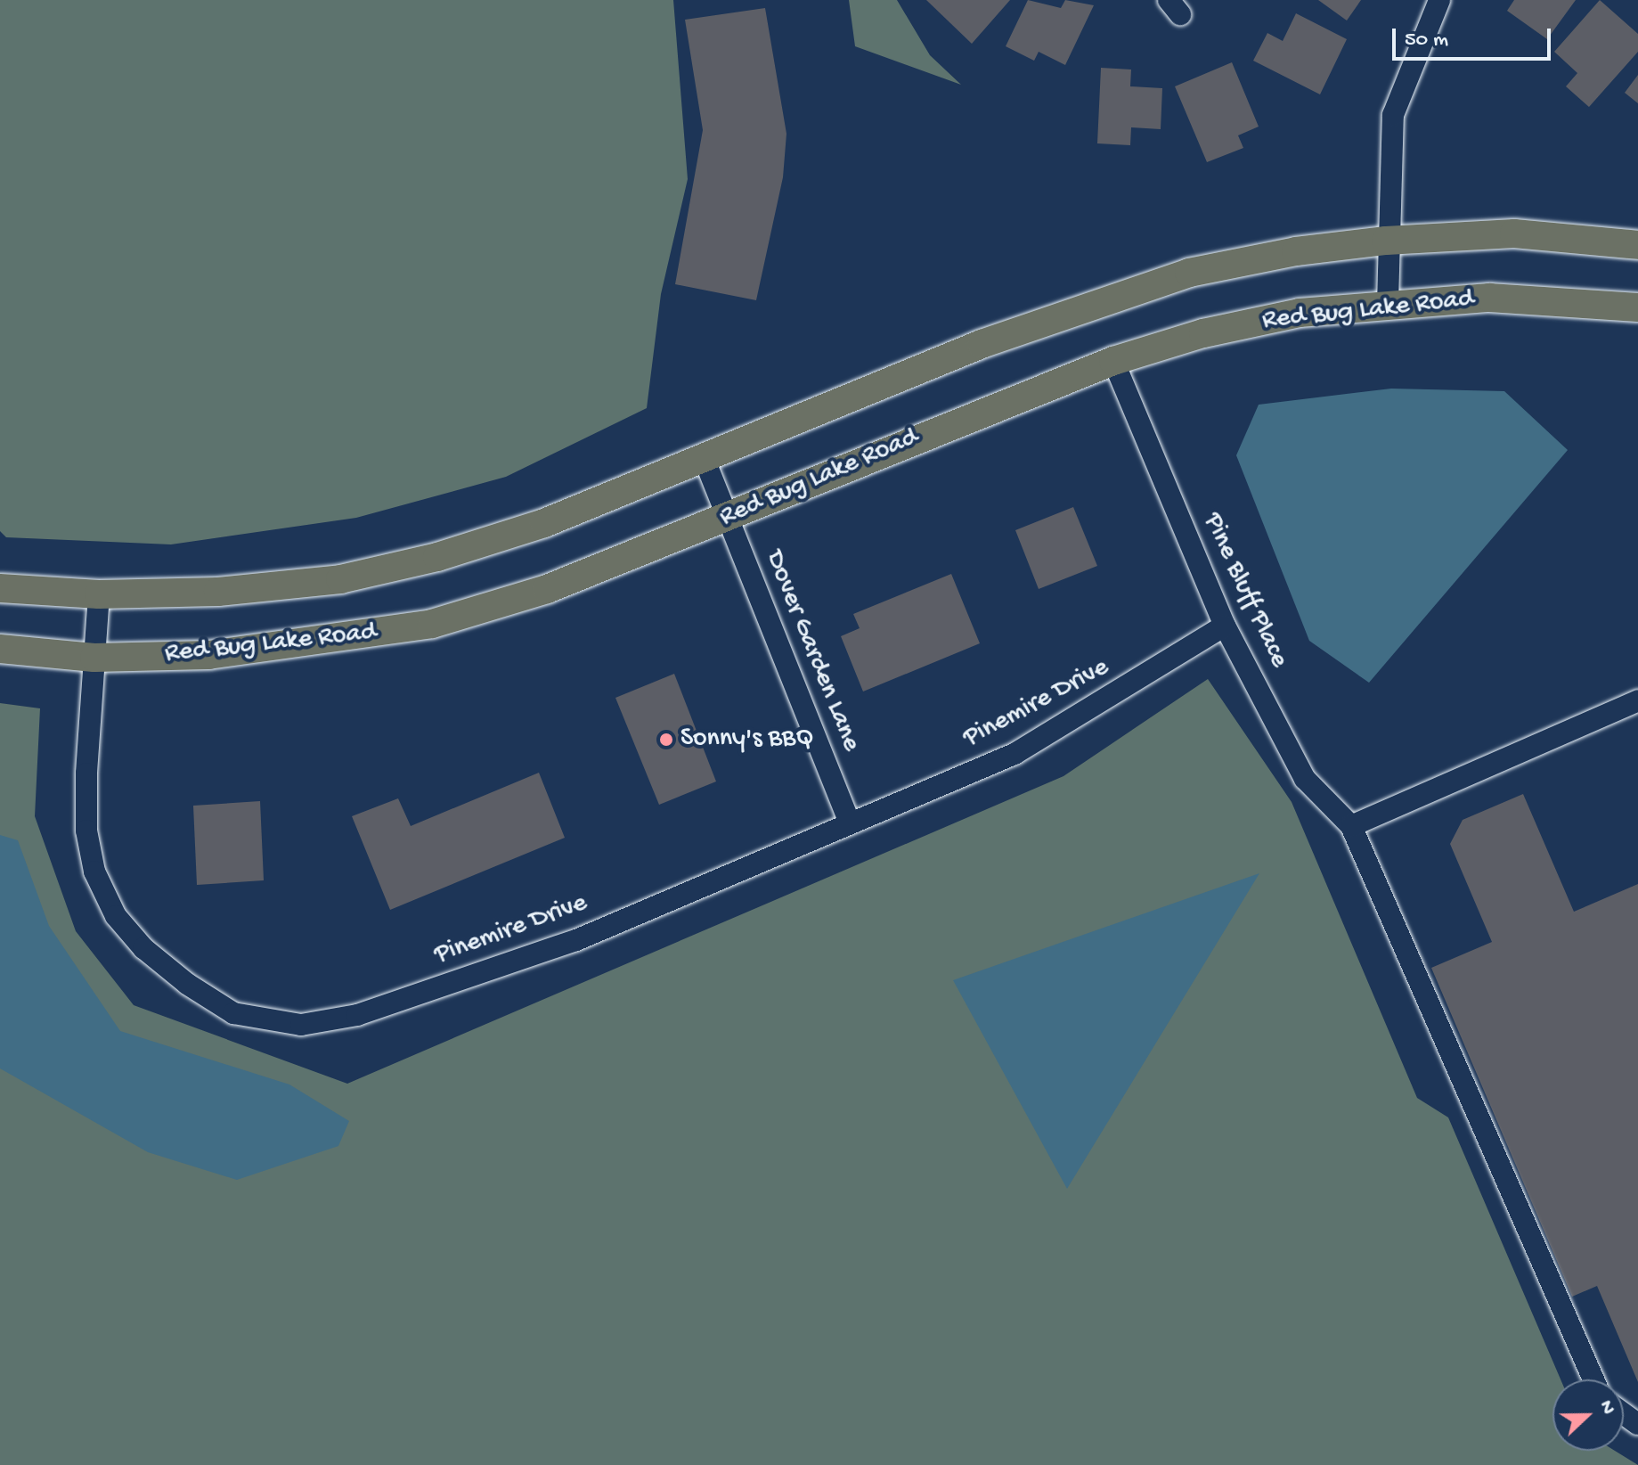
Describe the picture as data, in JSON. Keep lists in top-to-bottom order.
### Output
{
  "streets": {
    "main road": ["Red Bug Lake Road"],
    "street": ["Pine Bluff Place", "Dover Garden Lane", "Pinemire Drive"]
  },
  "crossings": [
    ["Red Bug Lake Road", "Pine Bluff Place"],
    ["Red Bug Lake Road", "Dover Garden Lane"],
    ["Red Bug Lake Road", "Pinemire Drive"],
    ["Pine Bluff Place", "Pinemire Drive"],
    ["Dover Garden Lane", "Pinemire Drive"]
  ],
  "places": ["Sonny's BBQ"],
  "scale_bar": "50 m",
  "north": "right"
}
